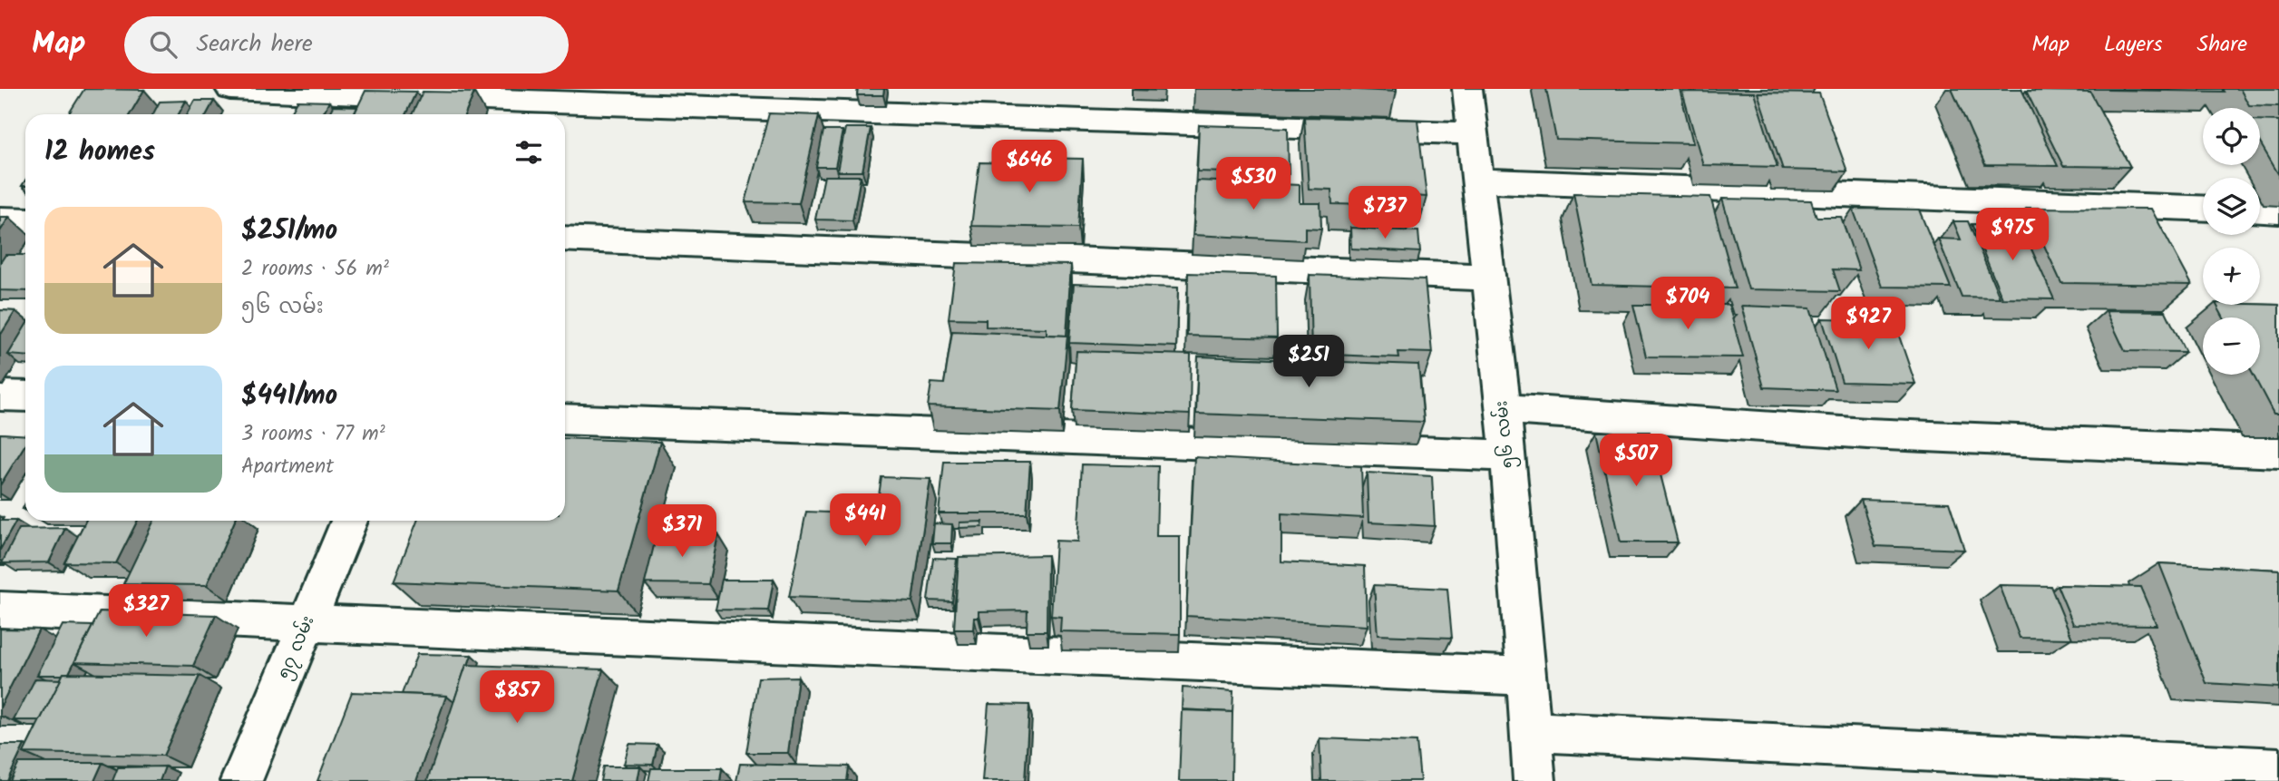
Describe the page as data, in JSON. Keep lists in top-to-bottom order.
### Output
{
  "streets": {
    "street": ["၅၆ လမ်း", "၅၇ လမ်း"]
  },
  "page": {
    "header": "Map",
    "search": "Search here",
    "nav": ["Map", "Layers", "Share"],
    "map_buttons": ["+", "−"],
    "heading": "12 homes",
    "price": [
      "$646",
      "$530",
      "$737",
      "$975",
      "$704",
      "$927",
      "$251",
      "$507",
      "$441",
      "$371",
      "$327",
      "$857"
    ],
    "list": [
      {
        "name": "$251/mo",
        "note": "2 rooms · 56 m² · ၅၆ လမ်း"
      },
      {
        "name": "$441/mo",
        "note": "3 rooms · 77 m² · Apartment"
      }
    ]
  }
}
